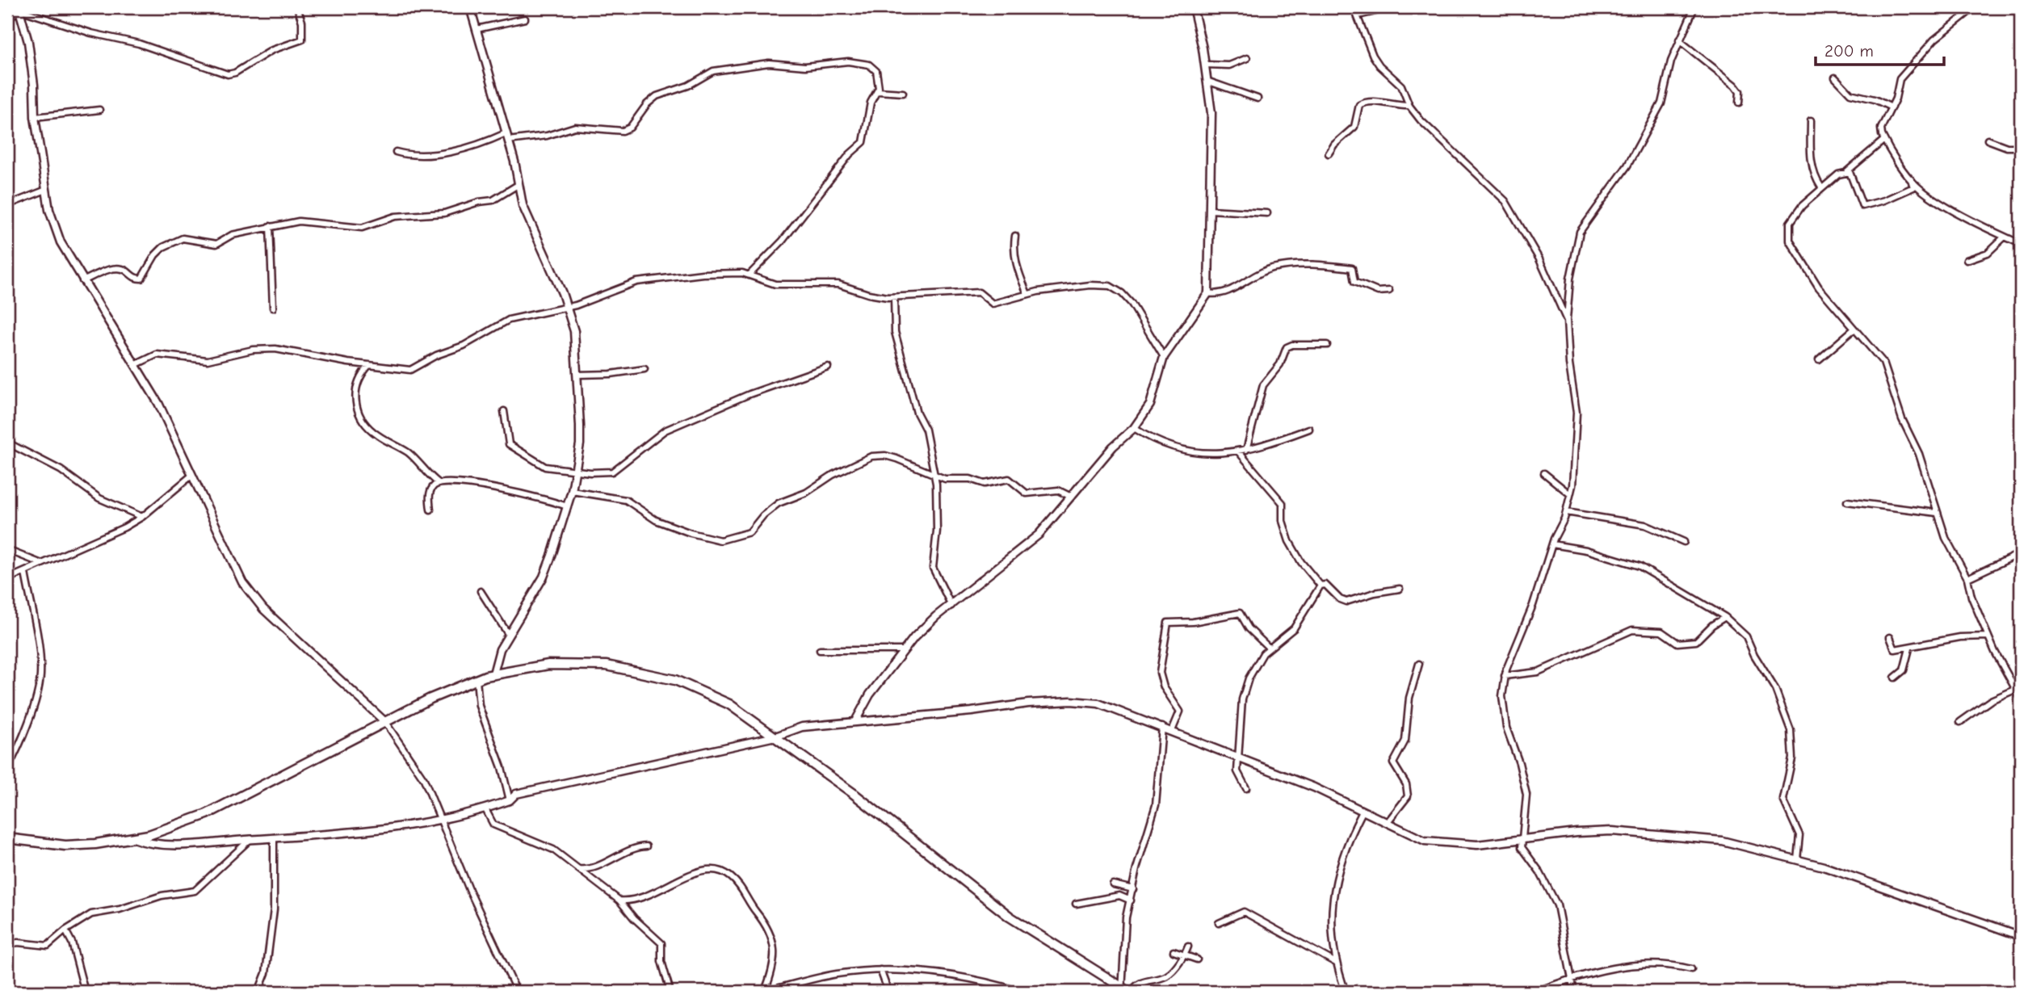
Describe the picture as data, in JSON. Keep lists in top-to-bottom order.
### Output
{
  "scale_bar": "200 m"
}
